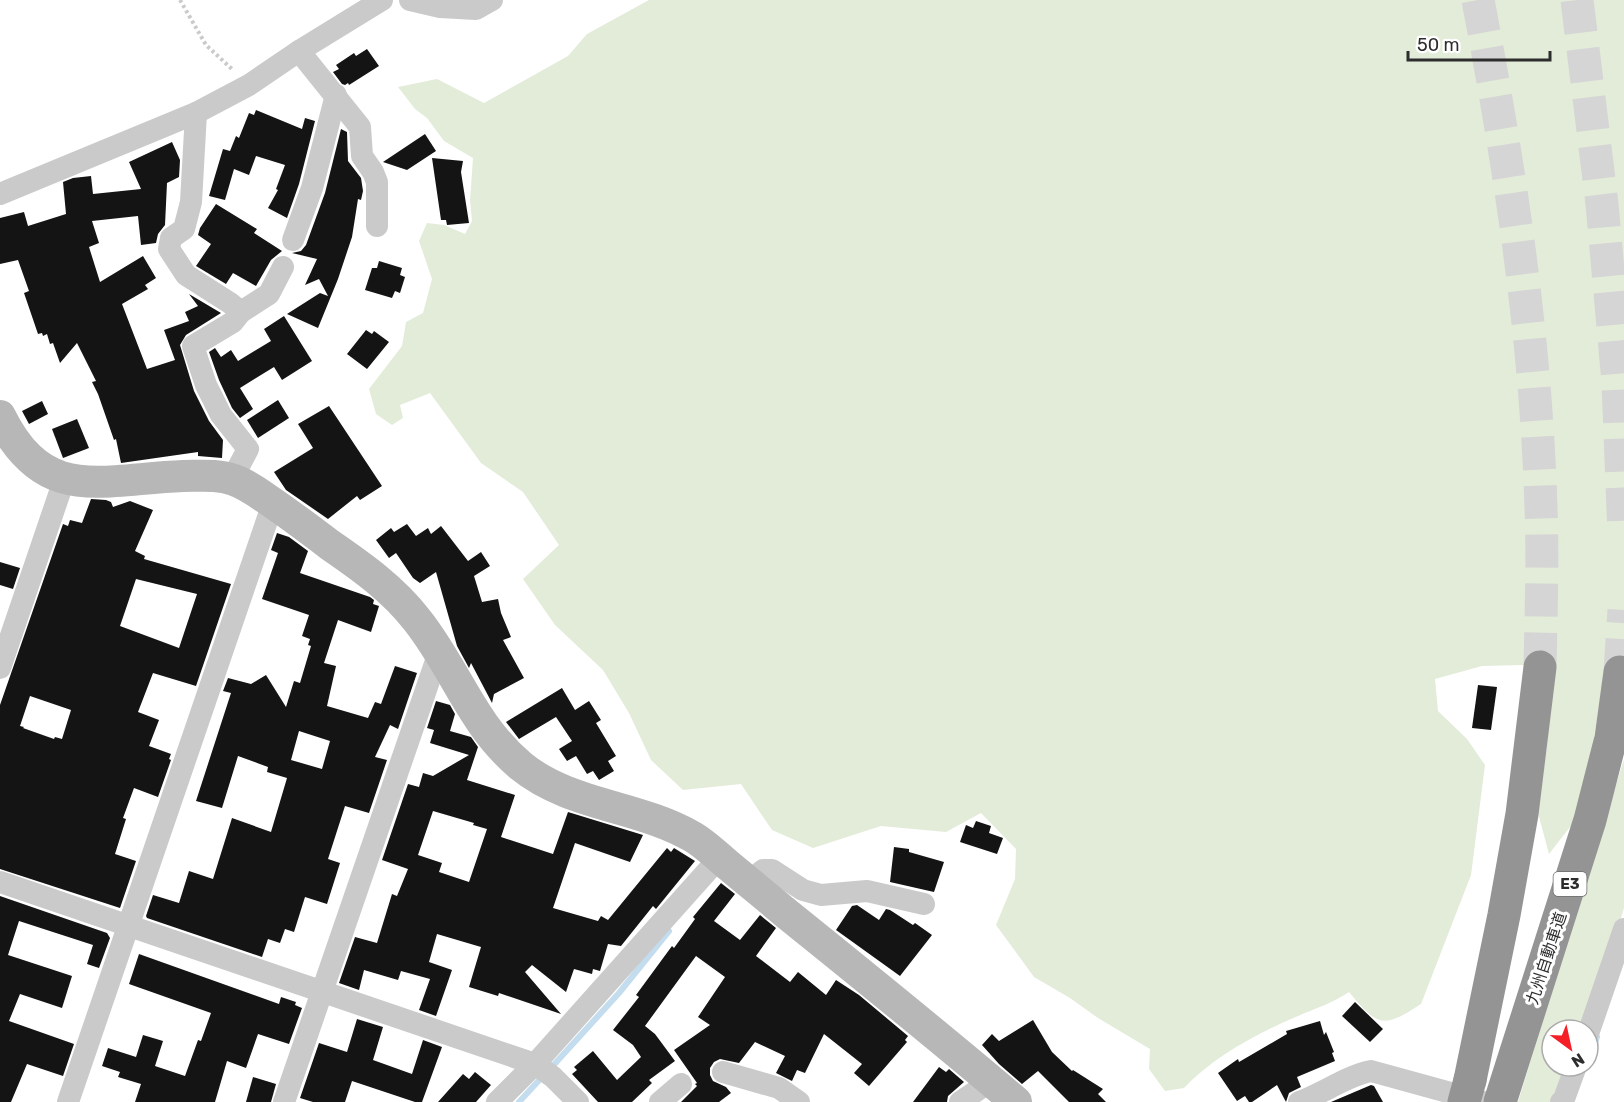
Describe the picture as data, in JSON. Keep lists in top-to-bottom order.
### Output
{
  "streets": {
    "highway": ["E3", "九州自動車道"]
  },
  "scale_bar": "50 m",
  "north": "bottom right"
}
